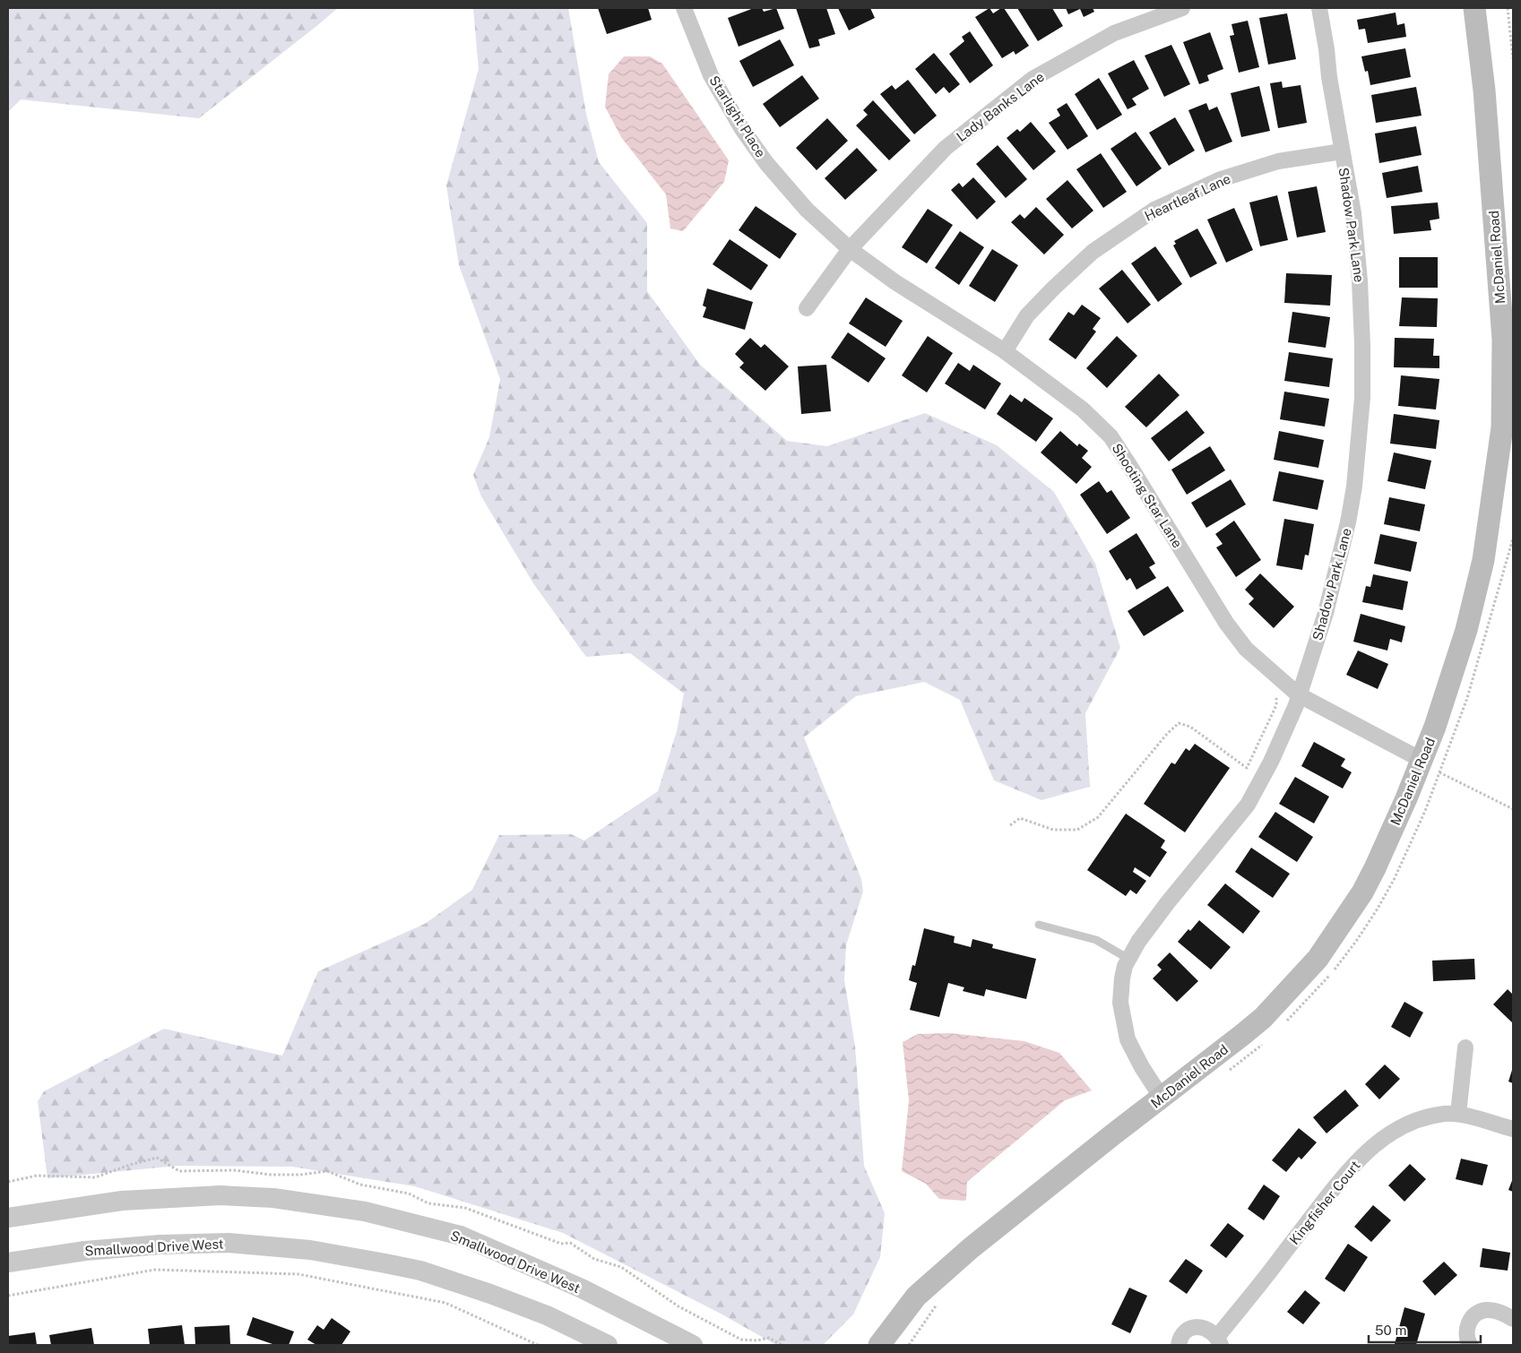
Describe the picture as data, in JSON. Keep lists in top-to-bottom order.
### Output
{
  "streets": {
    "main road": ["McDaniel Road"],
    "street": [
      "Lady Banks Lane",
      "Starlight Place",
      "Heartleaf Lane",
      "Shadow Park Lane",
      "Shooting Star Lane",
      "Kingfisher Court",
      "Smallwood Drive West"
    ]
  },
  "crossings": [
    ["Lady Banks Lane", "Starlight Place"],
    ["Lady Banks Lane", "Shooting Star Lane"],
    ["Starlight Place", "Shooting Star Lane"],
    ["Heartleaf Lane", "Shadow Park Lane"],
    ["Heartleaf Lane", "Shooting Star Lane"],
    ["Shadow Park Lane", "McDaniel Road"],
    ["Shadow Park Lane", "Shooting Star Lane"],
    ["McDaniel Road", "Shooting Star Lane"]
  ],
  "scale_bar": "50 m"
}
